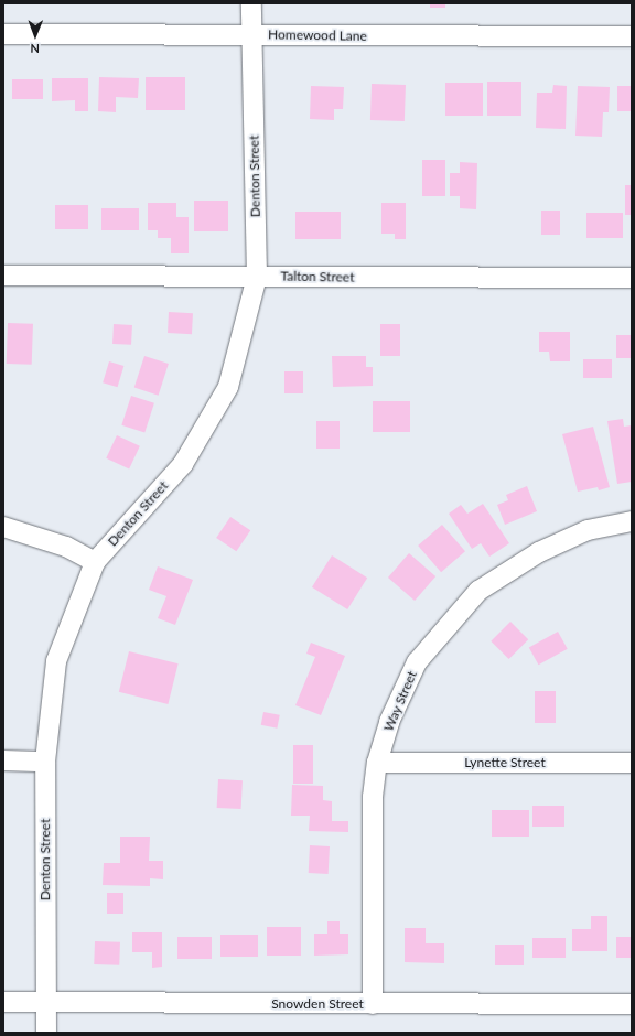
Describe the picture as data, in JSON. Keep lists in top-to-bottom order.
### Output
{
  "streets": {
    "street": [
      "Homewood Lane",
      "Denton Street",
      "Talton Street",
      "Way Street",
      "Lynette Street",
      "Snowden Street"
    ]
  },
  "crossings": [
    ["Homewood Lane", "Denton Street"],
    ["Denton Street", "Talton Street"],
    ["Denton Street", "Snowden Street"],
    ["Way Street", "Lynette Street"],
    ["Way Street", "Snowden Street"]
  ],
  "north": "bottom"
}
